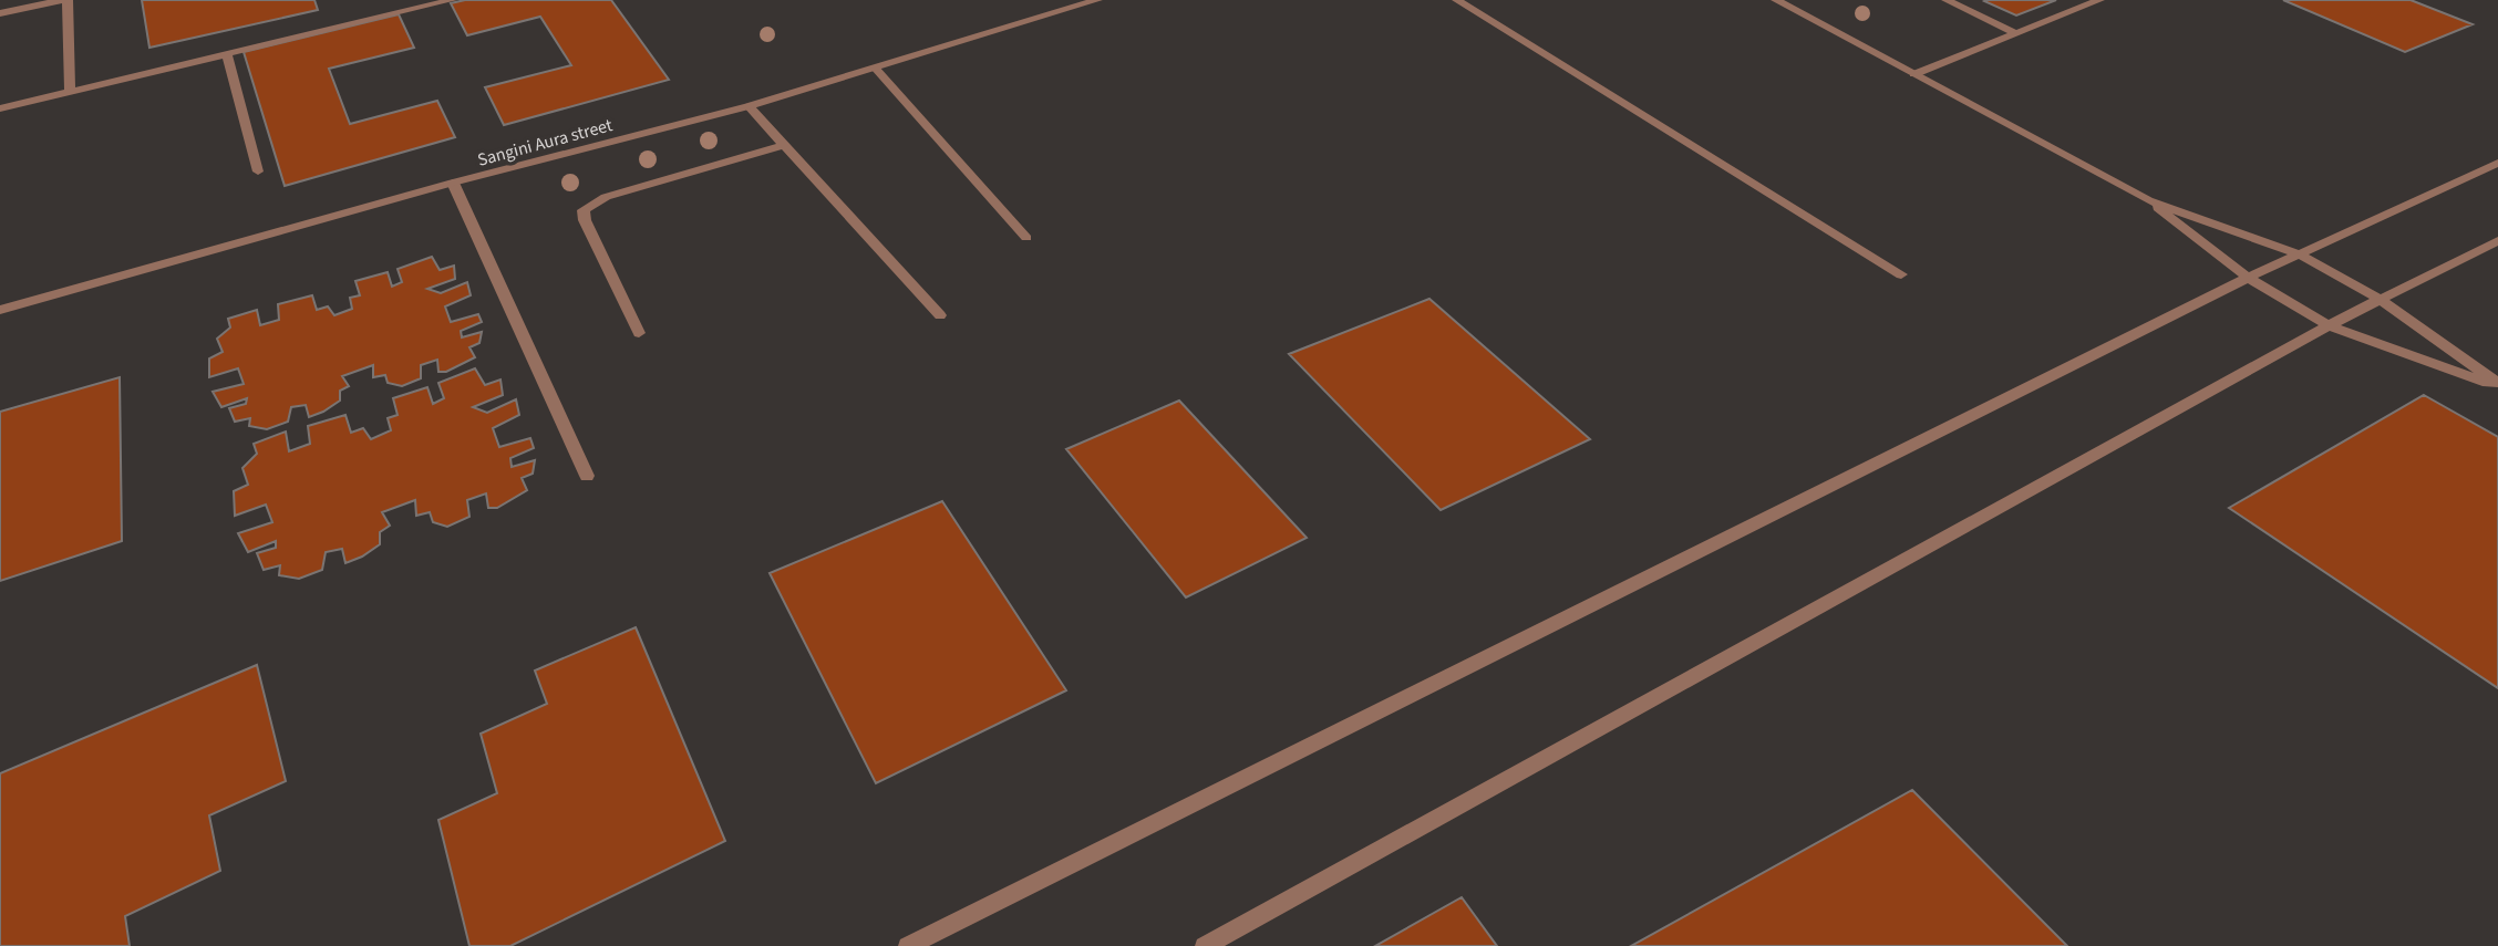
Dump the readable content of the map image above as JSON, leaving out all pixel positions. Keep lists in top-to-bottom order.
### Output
{
  "streets": {
    "street": ["Sangini Aura street"]
  }
}
